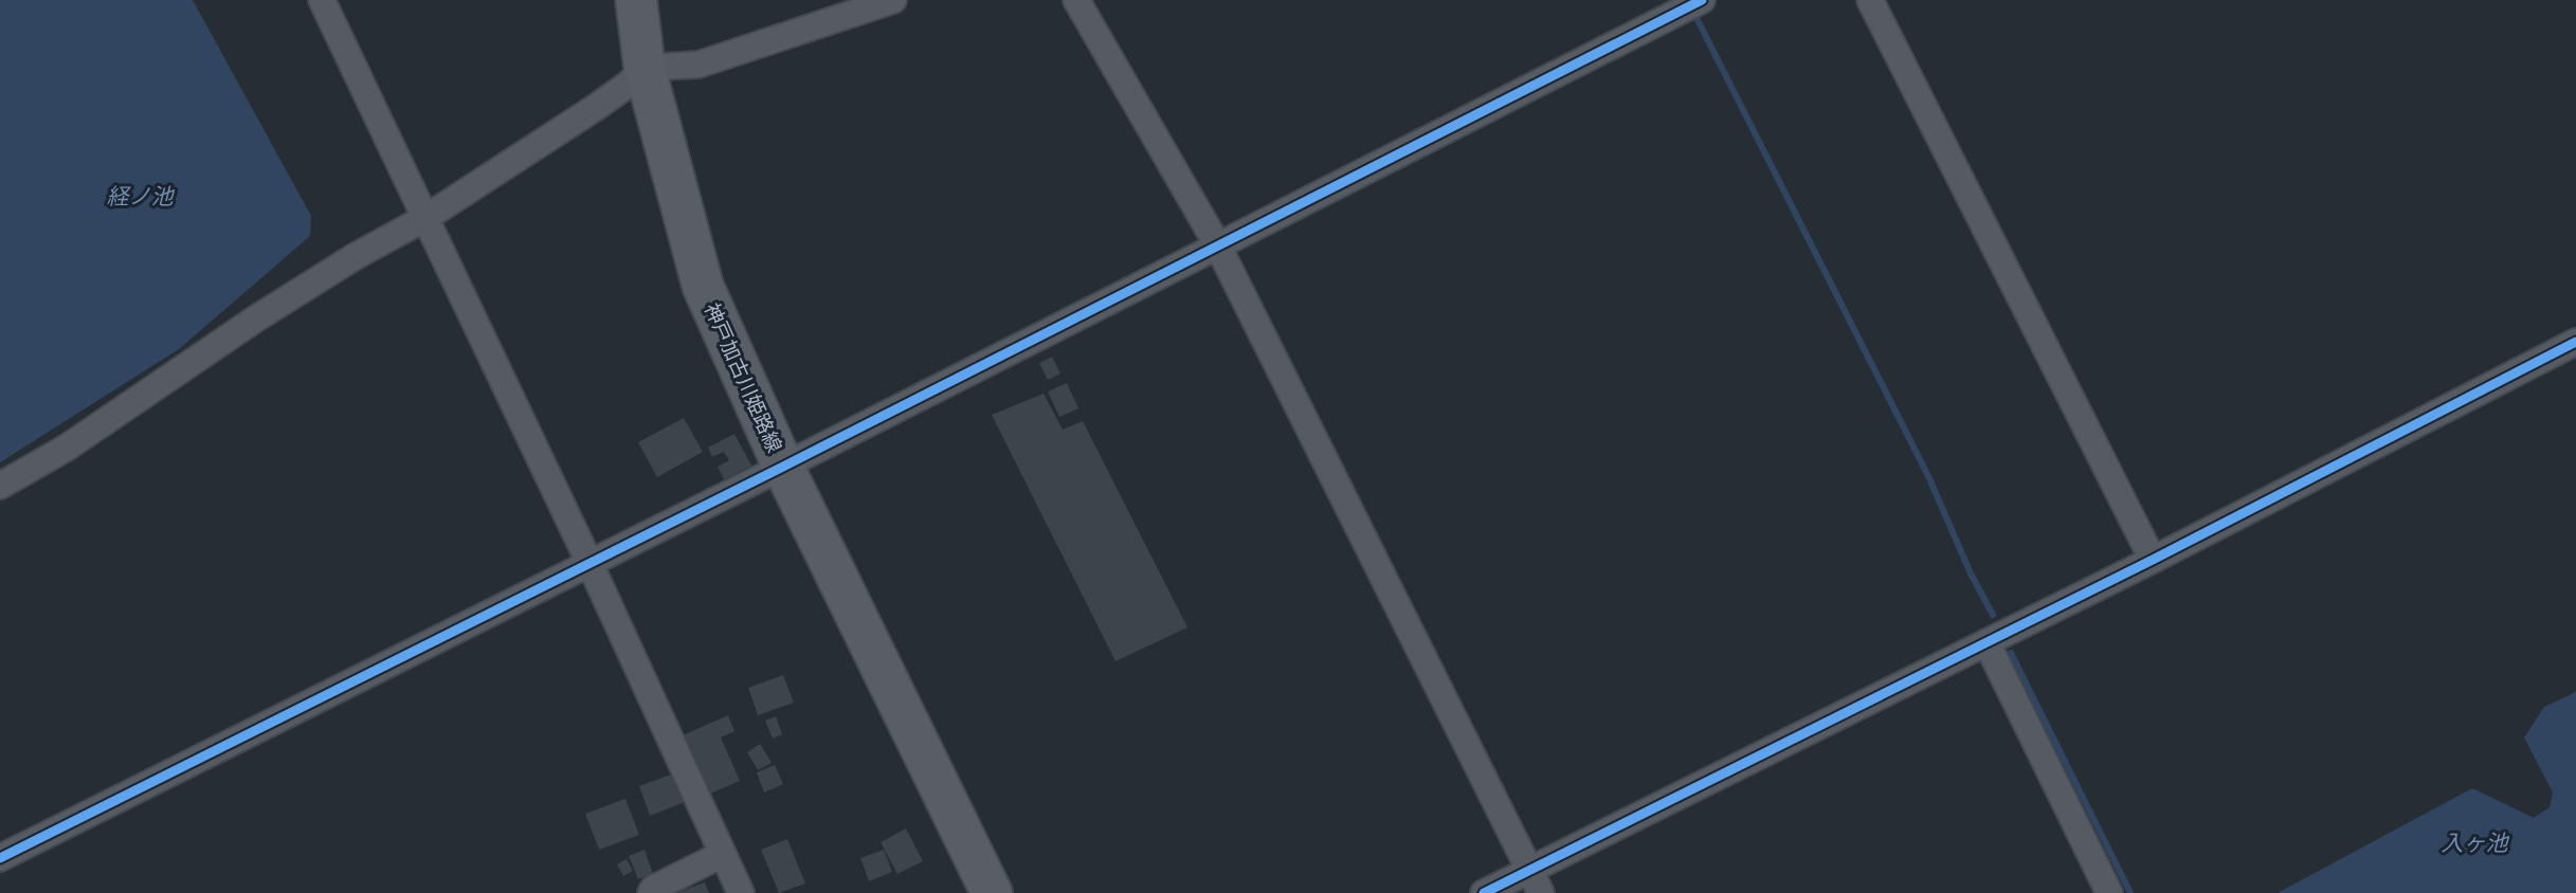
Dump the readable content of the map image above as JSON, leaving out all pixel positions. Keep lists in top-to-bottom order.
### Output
{
  "streets": {
    "main road": ["神戸加古川姫路線"]
  },
  "water": ["経ノ池", "入ヶ池"]
}
